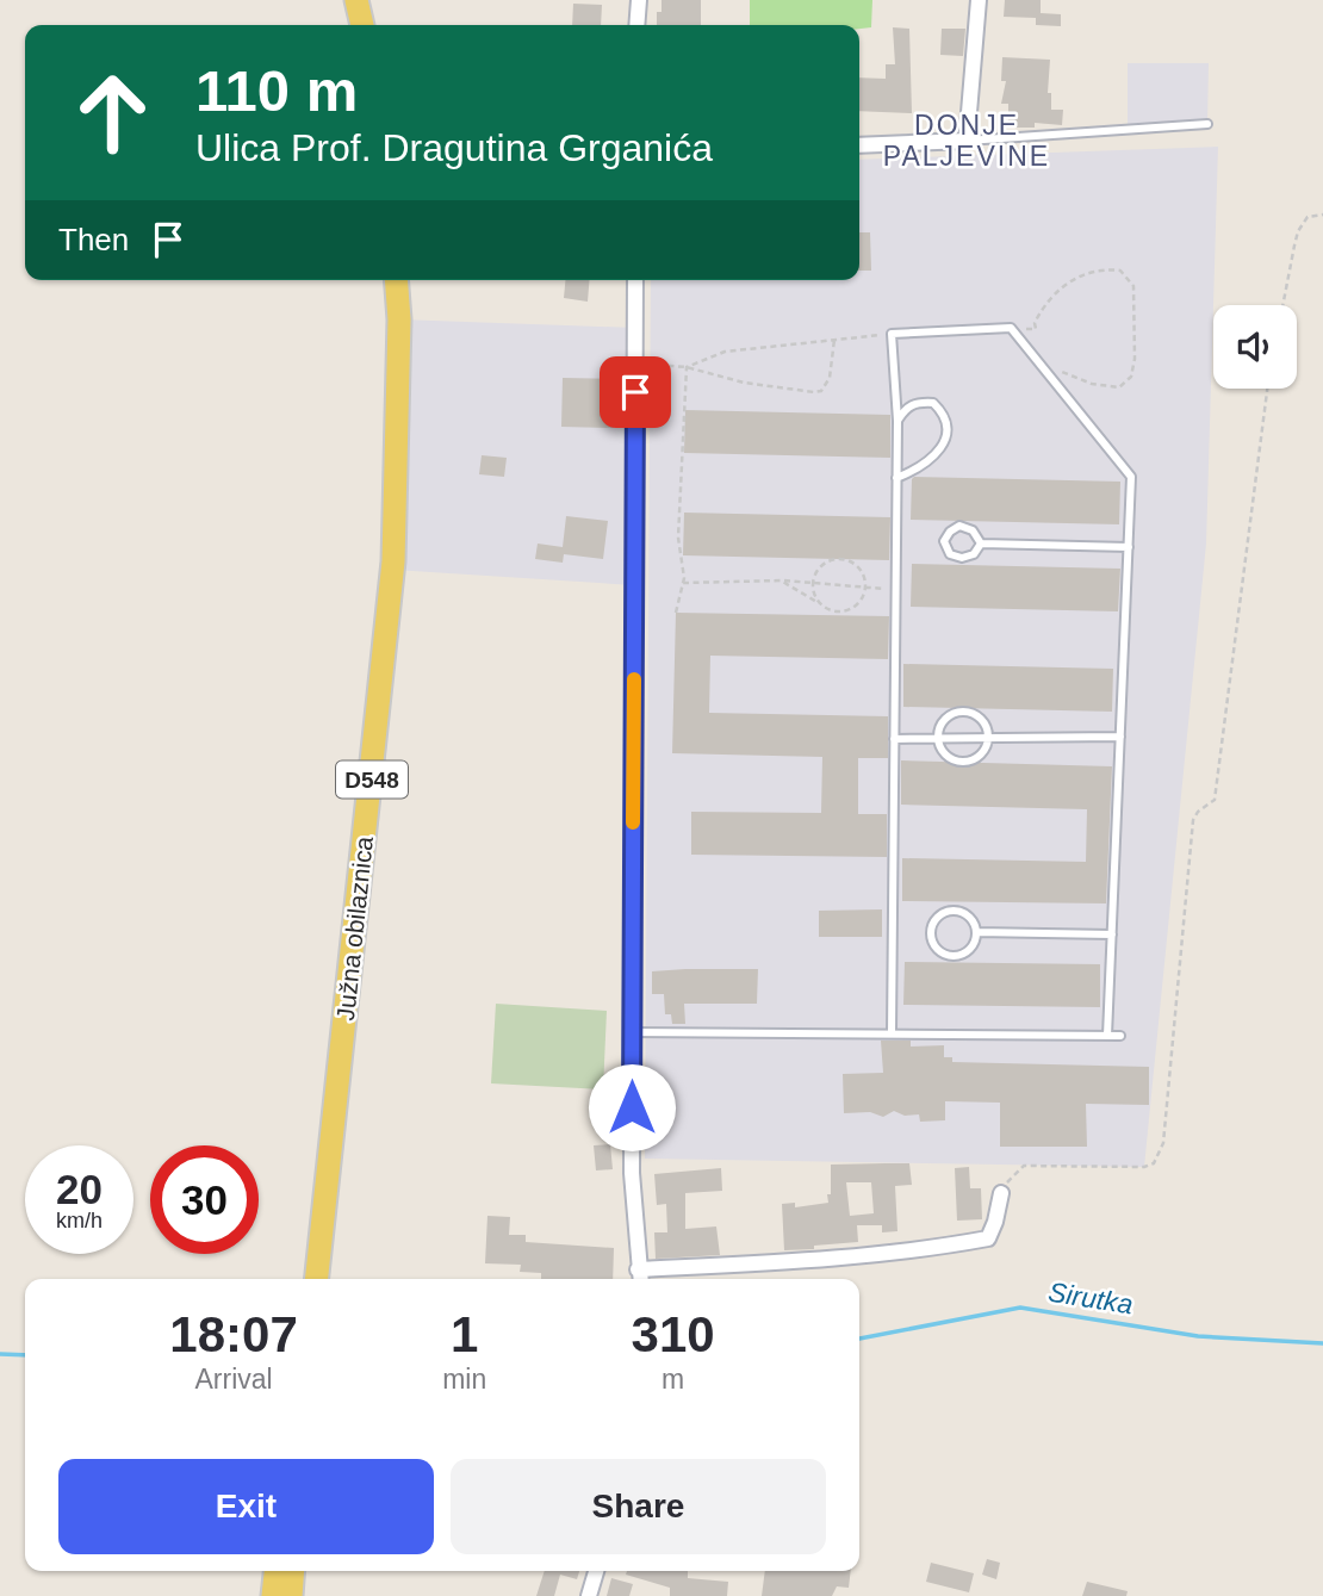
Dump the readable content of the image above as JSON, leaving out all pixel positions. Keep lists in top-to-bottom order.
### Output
{
  "streets": {
    "main road": ["D548", "Južna obilaznica"]
  },
  "districts": ["DONJE PALJEVINE"],
  "water": ["Sirutka"],
  "page": {
    "turn": ["110 m", "Ulica Prof. Dragutina Grganića"],
    "then": "Then",
    "speed": "20 km/h",
    "limit": "30",
    "eta": [
      "18:07",
      "Arrival",
      "1",
      "min",
      "310",
      "m"
    ],
    "buttons": ["Exit", "Share"]
  }
}
